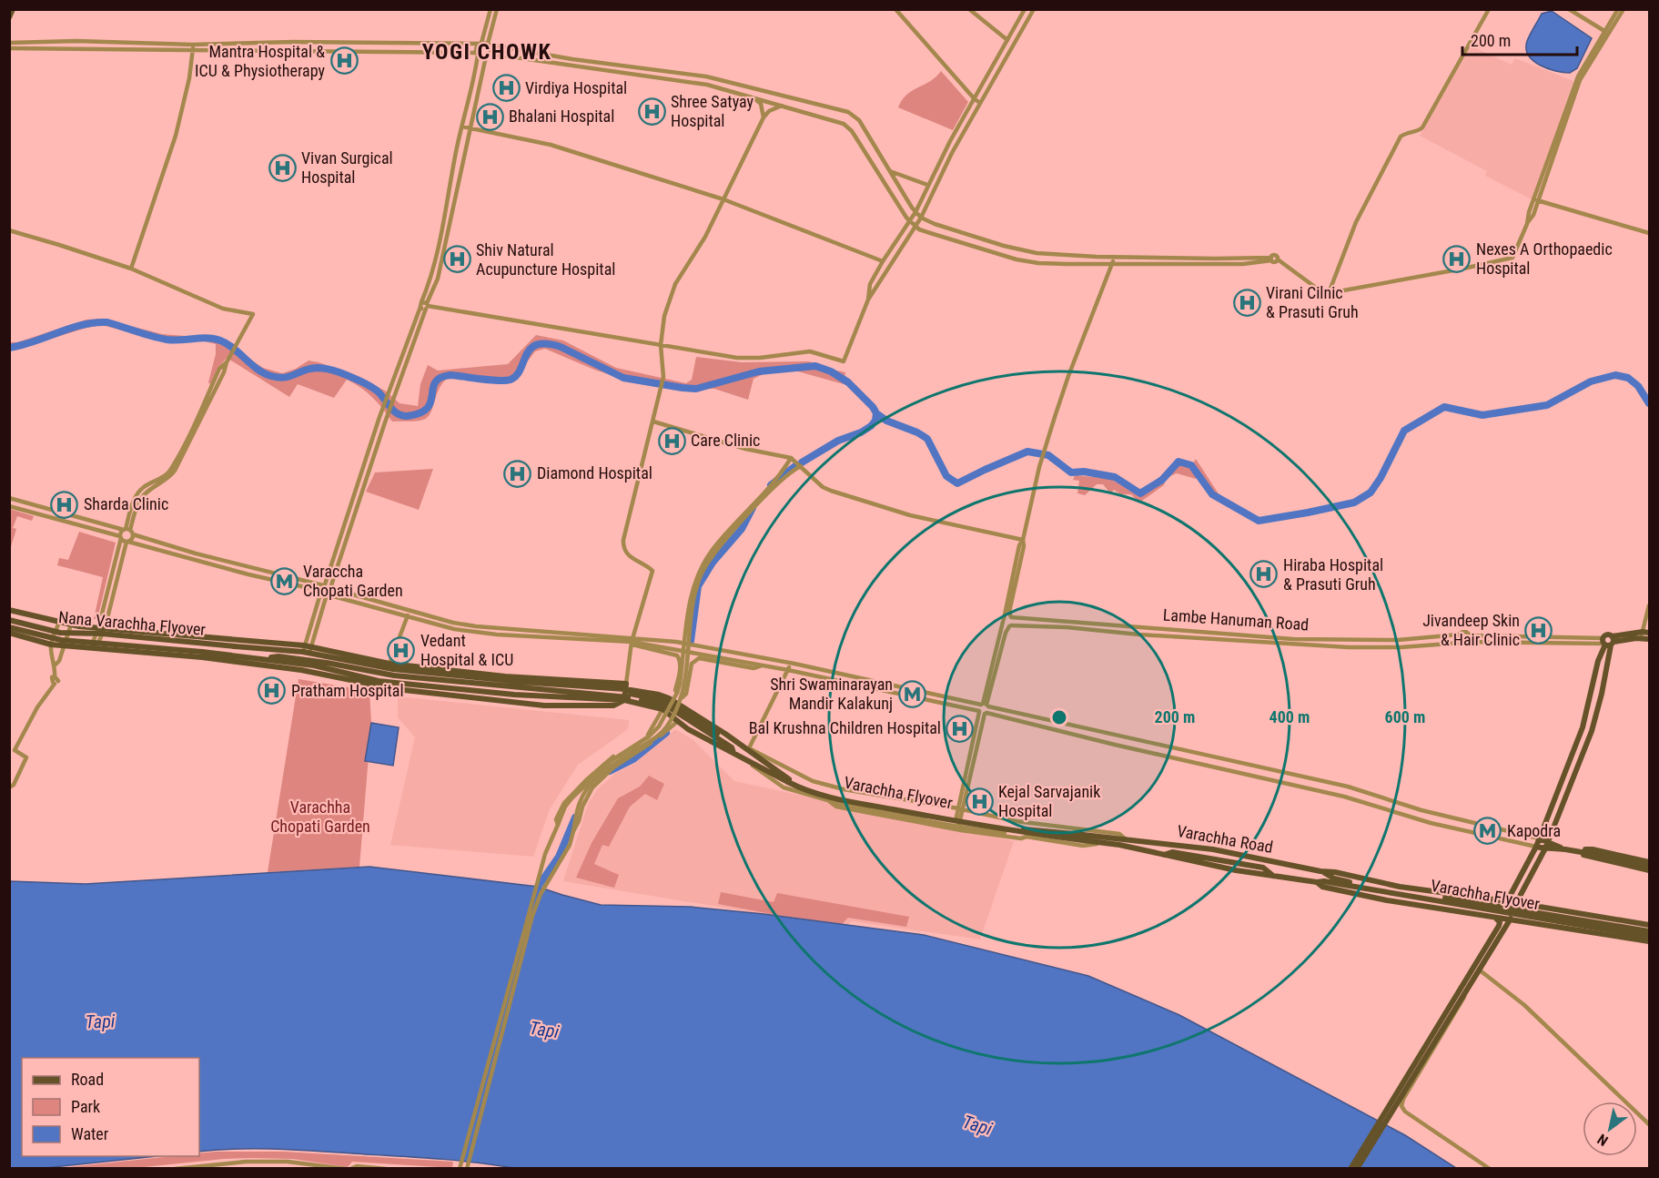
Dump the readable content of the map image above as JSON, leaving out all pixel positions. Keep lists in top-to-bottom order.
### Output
{
  "streets": {
    "main road": ["Nana Varachha Flyover", "Varachha Flyover", "Varachha Road"],
    "street": ["Lambe Hanuman Road"]
  },
  "crossings": [
    ["Varachha Flyover", "Varachha Road"]
  ],
  "districts": ["YOGI CHOWK"],
  "water": ["Tapi"],
  "parks": ["Varachha Chopati Garden"],
  "places": {
    "hospital": [
      "Mantra Hospital & ICU & Physiotherapy",
      "Virdiya Hospital",
      "Shree Satyay Hospital",
      "Bhalani Hospital",
      "Vivan Surgical Hospital",
      "Nexes A Orthopaedic Hospital",
      "Shiv Natural Acupuncture Hospital",
      "Virani Cilnic & Prasuti Gruh",
      "Care Clinic",
      "Diamond Hospital",
      "Sharda Clinic",
      "Hiraba Hospital & Prasuti Gruh",
      "Jivandeep Skin & Hair Clinic",
      "Vedant Hospital & ICU",
      "Pratham Hospital",
      "Bal Krushna Children Hospital",
      "Kejal Sarvajanik Hospital"
    ],
    "metro station": ["Varaccha Chopati Garden", "Shri Swaminarayan Mandir Kalakunj", "Kapodra"]
  },
  "legend": ["Road", "Park", "Water"],
  "scale_bar": "200 m",
  "north": "bottom left",
  "rings": ["200 m", "400 m", "600 m"]
}
